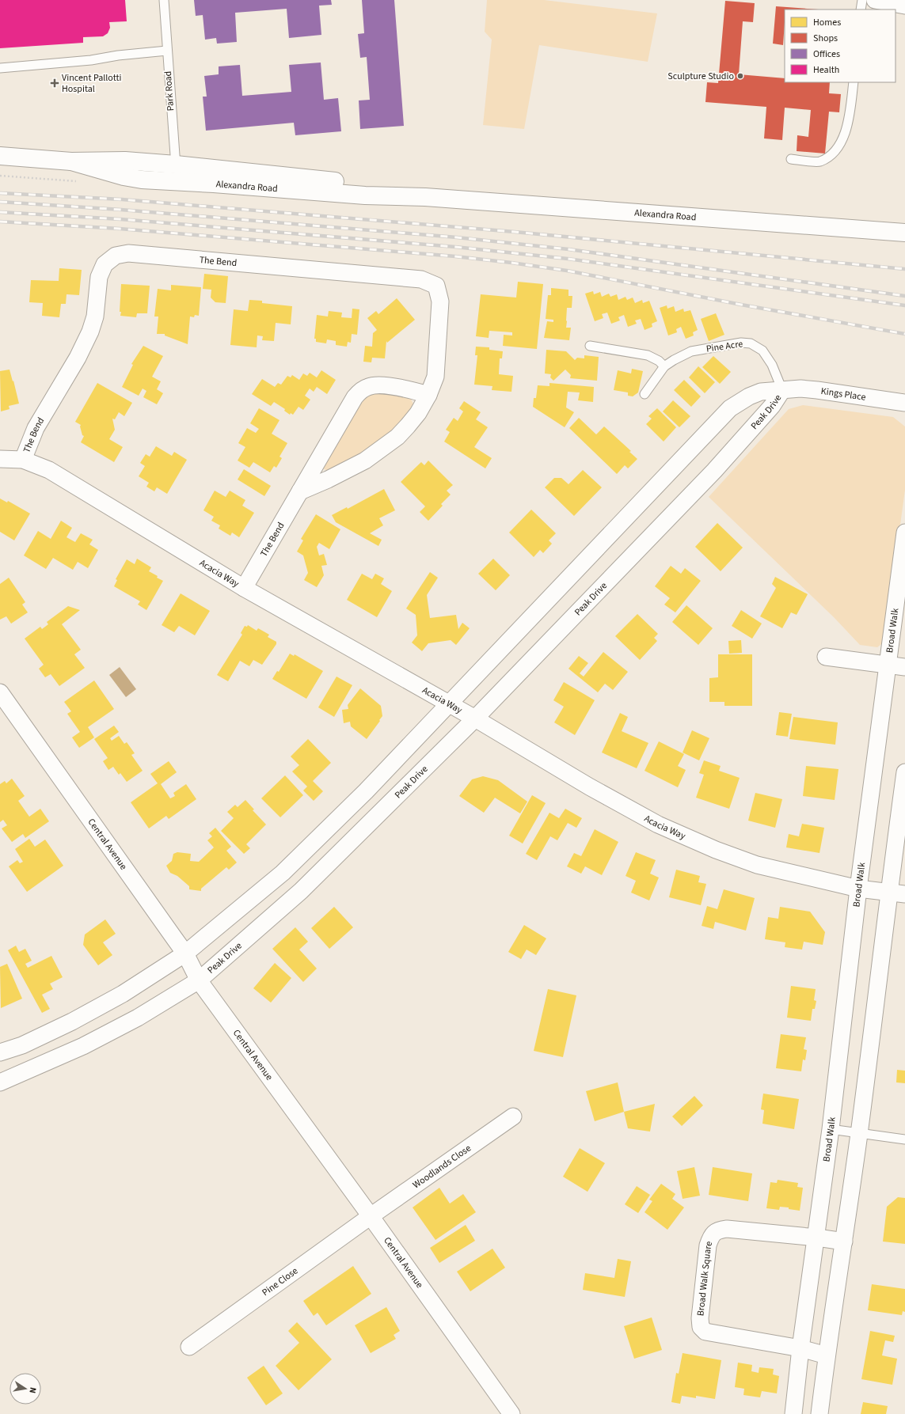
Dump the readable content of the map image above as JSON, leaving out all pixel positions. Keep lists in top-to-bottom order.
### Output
{
  "streets": {
    "street": [
      "Alexandra Road",
      "The Bend",
      "Kings Place",
      "Peak Drive",
      "Acacia Way",
      "Broad Walk",
      "Central Avenue",
      "Woodlands Close",
      "Broad Walk Square",
      "Pine Close"
    ],
    "lane": ["Park Road", "Pine Acre"]
  },
  "crossings": [
    ["Park Road", "Alexandra Road"],
    ["The Bend", "Acacia Way"],
    ["Pine Acre", "Kings Place"],
    ["Pine Acre", "Peak Drive"],
    ["Kings Place", "Peak Drive"],
    ["Peak Drive", "Acacia Way"],
    ["Peak Drive", "Central Avenue"],
    ["Acacia Way", "Broad Walk"],
    ["Broad Walk", "Broad Walk Square"],
    ["Central Avenue", "Woodlands Close"],
    ["Central Avenue", "Pine Close"],
    ["Woodlands Close", "Pine Close"]
  ],
  "places": {
    "other": ["Sculpture Studio"],
    "health": ["Vincent Pallotti Hospital"]
  },
  "legend": [
    "Homes",
    "Shops",
    "Offices",
    "Health"
  ],
  "north": "right"
}
